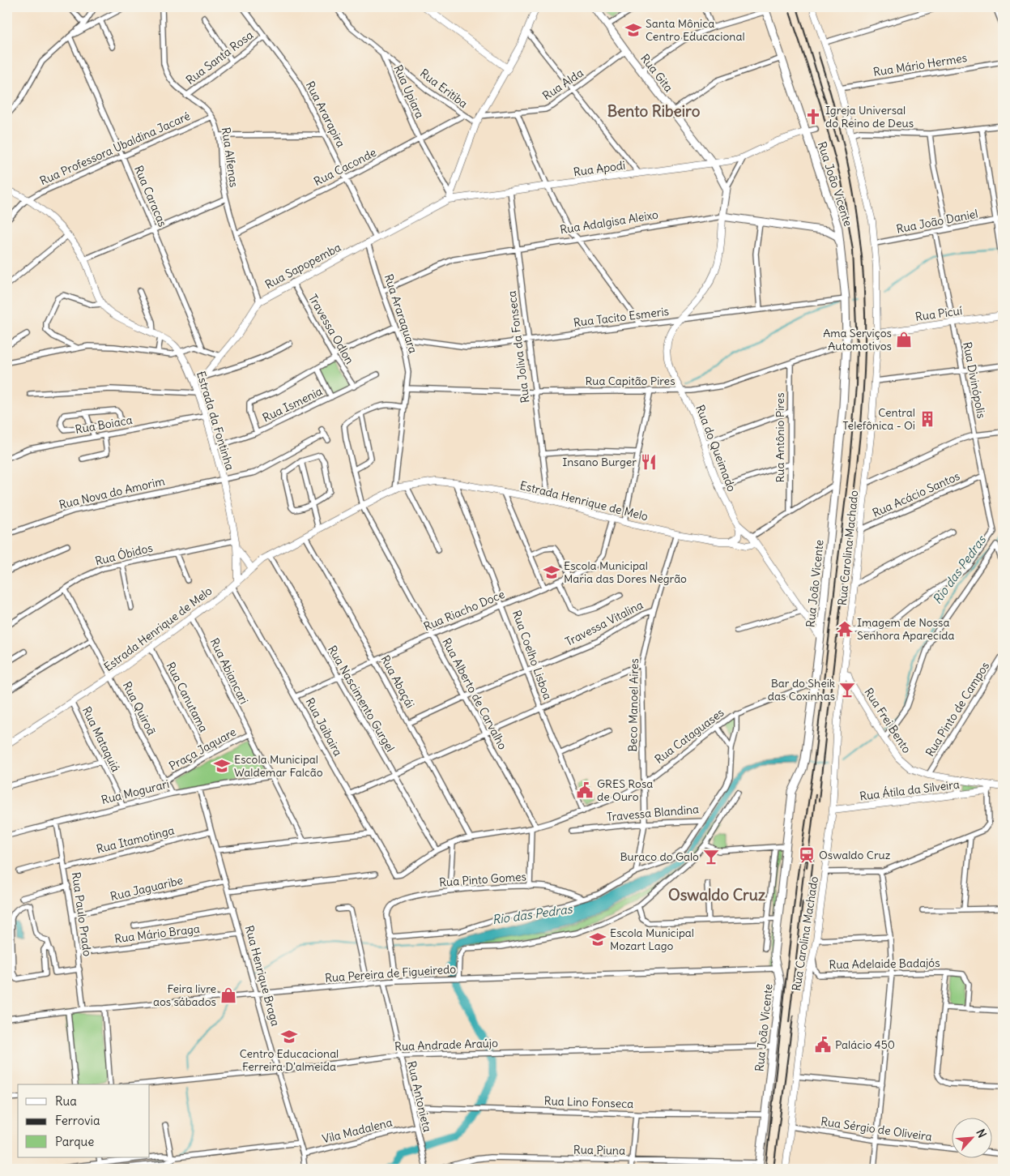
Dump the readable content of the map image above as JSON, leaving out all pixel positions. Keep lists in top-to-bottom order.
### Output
{
  "streets": {
    "main road": [
      "Rua Gita",
      "Rua Apodi",
      "Rua João Vicente",
      "Rua Adalgisa Aleixo",
      "Rua Sapopemba",
      "Rua Picuí",
      "Estrada da Fontinha",
      "Rua do Queimado",
      "Estrada Henrique de Melo",
      "Rua Carolina Machado",
      "Rua Frei Bento",
      "Rua Átila da Silveira"
    ],
    "street": [
      "Rua Santa Rosa",
      "Rua Mário Hermes",
      "Rua Alda",
      "Rua Eritiba",
      "Rua Upiara",
      "Rua Ararapira",
      "Rua Professora Ubaldina Jacaré",
      "Rua Alfenas",
      "Rua Caconde",
      "Rua Caracas",
      "Rua João Daniel",
      "Rua Araraquara",
      "Rua Tacito Esmeris",
      "Travessa Odlon",
      "Rua Joliva da Fonseca",
      "Rua Divinópolis",
      "Rua Capitão Pires",
      "Rua Ismenia",
      "Rua Boiaca",
      "Rua Antônio Pires",
      "Rua Nova do Amorim",
      "Rua Acácio Santos",
      "Rua Óbidos",
      "Rua Riacho Doce",
      "Travessa Vitalina",
      "Rua Coelho Lisboa",
      "Rua Abiancari",
      "Rua Abaçái",
      "Rua Alberto de Carvalho",
      "Rua Canutama",
      "Rua Nascimento Gurgel",
      "Beco Manoel Aires",
      "Rua Quiroã",
      "Rua Pinto de Campos",
      "Rua Jaibaira",
      "Rua Cataguases",
      "Rua Mataquiá",
      "Praça Jaquare",
      "Rua Mogurari",
      "Travessa Blandina",
      "Rua Itamotinga",
      "Rua Pinto Gomes",
      "Rua Jaguaribe",
      "Rua Paulo Prado",
      "Rua Mário Braga",
      "Rua Adelaide Badajós",
      "Rua Pereira de Figueiredo",
      "Rua Henrique Braga",
      "Rua Andrade Araújo",
      "Rua Antonieta",
      "Rua Lino Fonseca",
      "Rua Sérgio de Oliveira",
      "Vila Madalena",
      "Rua Piuna"
    ]
  },
  "crossings": [
    ["Rua Santa Rosa", "Rua Ararapira"],
    ["Rua Santa Rosa", "Rua Alfenas"],
    ["Rua Mário Hermes", "Rua Carolina Machado"],
    ["Rua Gita", "Rua Alda"],
    ["Rua Gita", "Rua Apodi"],
    ["Rua Eritiba", "Rua Upiara"],
    ["Rua Eritiba", "Rua Caconde"],
    ["Rua Upiara", "Rua Caconde"],
    ["Rua Upiara", "Rua Sapopemba"],
    ["Rua Ararapira", "Rua Caconde"],
    ["Rua Ararapira", "Rua Sapopemba"],
    ["Rua Professora Ubaldina Jacaré", "Rua Alfenas"],
    ["Rua Professora Ubaldina Jacaré", "Rua Caracas"],
    ["Rua Alfenas", "Rua Caconde"],
    ["Rua Alfenas", "Rua Sapopemba"],
    ["Rua Apodi", "Rua Sapopemba"],
    ["Rua Apodi", "Rua Joliva da Fonseca"],
    ["Rua João Vicente", "Rua Adalgisa Aleixo"],
    ["Rua João Vicente", "Rua Tacito Esmeris"],
    ["Rua João Vicente", "Rua Capitão Pires"],
    ["Rua João Vicente", "Rua Cataguases"],
    ["Rua João Vicente", "Rua Pereira de Figueiredo"],
    ["Rua João Vicente", "Rua Andrade Araújo"],
    ["Rua João Vicente", "Rua Lino Fonseca"],
    ["Rua João Vicente", "Rua Piuna"],
    ["Rua João Daniel", "Rua Divinópolis"],
    ["Rua João Daniel", "Rua Carolina Machado"],
    ["Rua Adalgisa Aleixo", "Rua Araraquara"],
    ["Rua Adalgisa Aleixo", "Rua Joliva da Fonseca"],
    ["Rua Adalgisa Aleixo", "Rua do Queimado"],
    ["Rua Sapopemba", "Rua Araraquara"],
    ["Rua Sapopemba", "Travessa Odlon"],
    ["Rua Araraquara", "Rua Tacito Esmeris"],
    ["Rua Araraquara", "Rua Capitão Pires"],
    ["Rua Araraquara", "Estrada Henrique de Melo"],
    ["Rua Picuí", "Rua Divinópolis"],
    ["Rua Picuí", "Rua Carolina Machado"],
    ["Rua Tacito Esmeris", "Rua Joliva da Fonseca"],
    ["Rua Tacito Esmeris", "Rua do Queimado"],
    ["Travessa Odlon", "Rua Ismenia"],
    ["Rua Joliva da Fonseca", "Rua Capitão Pires"],
    ["Rua Joliva da Fonseca", "Estrada Henrique de Melo"],
    ["Rua Divinópolis", "Rua Acácio Santos"],
    ["Rua Divinópolis", "Rua Carolina Machado"],
    ["Rua Capitão Pires", "Rua Antônio Pires"],
    ["Rua Capitão Pires", "Rua do Queimado"],
    ["Rua Ismenia", "Estrada da Fontinha"],
    ["Estrada da Fontinha", "Rua Boiaca"],
    ["Estrada da Fontinha", "Rua Nova do Amorim"],
    ["Estrada da Fontinha", "Estrada Henrique de Melo"],
    ["Estrada da Fontinha", "Rua Óbidos"],
    ["Estrada da Fontinha", "Rua Jaibaira"],
    ["Rua do Queimado", "Estrada Henrique de Melo"],
    ["Rua Acácio Santos", "Rua Carolina Machado"],
    ["Estrada Henrique de Melo", "Rua Riacho Doce"],
    ["Estrada Henrique de Melo", "Rua Coelho Lisboa"],
    ["Estrada Henrique de Melo", "Rua Abiancari"],
    ["Estrada Henrique de Melo", "Rua Abaçái"],
    ["Estrada Henrique de Melo", "Rua Alberto de Carvalho"],
    ["Estrada Henrique de Melo", "Rua Canutama"],
    ["Estrada Henrique de Melo", "Rua Nascimento Gurgel"],
    ["Estrada Henrique de Melo", "Beco Manoel Aires"],
    ["Estrada Henrique de Melo", "Rua Quiroã"],
    ["Estrada Henrique de Melo", "Rua Jaibaira"],
    ["Estrada Henrique de Melo", "Rua Mataquiá"],
    ["Rua Carolina Machado", "Rua Frei Bento"],
    ["Rua Carolina Machado", "Rua Átila da Silveira"],
    ["Rua Carolina Machado", "Rua Adelaide Badajós"],
    ["Rua Carolina Machado", "Rua Sérgio de Oliveira"],
    ["Rua Óbidos", "Rua Quiroã"],
    ["Rua Riacho Doce", "Rua Coelho Lisboa"],
    ["Rua Riacho Doce", "Rua Abaçái"],
    ["Rua Riacho Doce", "Rua Alberto de Carvalho"],
    ["Rua Riacho Doce", "Rua Nascimento Gurgel"],
    ["Rua Riacho Doce", "Rua Jaibaira"],
    ["Travessa Vitalina", "Rua Coelho Lisboa"],
    ["Travessa Vitalina", "Rua Abaçái"],
    ["Travessa Vitalina", "Rua Alberto de Carvalho"],
    ["Travessa Vitalina", "Beco Manoel Aires"],
    ["Rua Coelho Lisboa", "Rua Cataguases"],
    ["Rua Abiancari", "Praça Jaquare"],
    ["Rua Abiancari", "Rua Mogurari"],
    ["Rua Abaçái", "Rua Cataguases"],
    ["Rua Alberto de Carvalho", "Rua Cataguases"],
    ["Rua Canutama", "Praça Jaquare"],
    ["Rua Nascimento Gurgel", "Rua Cataguases"],
    ["Beco Manoel Aires", "Rua Cataguases"],
    ["Beco Manoel Aires", "Travessa Blandina"],
    ["Rua Quiroã", "Praça Jaquare"],
    ["Rua Quiroã", "Rua Mogurari"],
    ["Rua Pinto de Campos", "Rua Frei Bento"],
    ["Rua Jaibaira", "Rua Cataguases"],
    ["Rua Cataguases", "Travessa Blandina"],
    ["Rua Mataquiá", "Rua Mogurari"],
    ["Rua Mogurari", "Rua Paulo Prado"],
    ["Rua Mogurari", "Rua Henrique Braga"],
    ["Rua Itamotinga", "Rua Paulo Prado"],
    ["Rua Itamotinga", "Rua Henrique Braga"],
    ["Rua Jaguaribe", "Rua Paulo Prado"],
    ["Rua Jaguaribe", "Rua Henrique Braga"],
    ["Rua Paulo Prado", "Rua Mário Braga"],
    ["Rua Paulo Prado", "Rua Pereira de Figueiredo"],
    ["Rua Mário Braga", "Rua Henrique Braga"],
    ["Rua Pereira de Figueiredo", "Rua Henrique Braga"],
    ["Rua Pereira de Figueiredo", "Rua Antonieta"],
    ["Rua Henrique Braga", "Rua Andrade Araújo"],
    ["Rua Henrique Braga", "Vila Madalena"],
    ["Rua Andrade Araújo", "Rua Antonieta"],
    ["Rua Antonieta", "Rua Lino Fonseca"],
    ["Rua Antonieta", "Vila Madalena"]
  ],
  "districts": ["Bento Ribeiro", "Oswaldo Cruz"],
  "water": ["Rio das Pedras"],
  "places": {
    "school or university": [
      "Santa Mônica Centro Educacional",
      "Escola Municipal Maria das Dores Negrão",
      "Escola Municipal Waldemar Falcão",
      "Escola Municipal Mozart Lago",
      "Centro Educacional Ferreira D'almeida"
    ],
    "church": ["Igreja Universal do Reino de Deus"],
    "shop": ["Ama Serviços Automotivos", "Feira livre aos sábados"],
    "building": ["Central Telefônica - Oi"],
    "restaurant": ["Insano Burger"],
    "temple": ["Imagem de Nossa Senhora Aparecida"],
    "bar": ["Bar do Sheik das Coxinhas", "Buraco do Galo"],
    "public building": ["GRES Rosa de Ouro", "Palácio 450"],
    "station": ["Oswaldo Cruz"]
  },
  "legend": ["Rua", "Ferrovia", "Parque"],
  "north": "top right"
}
